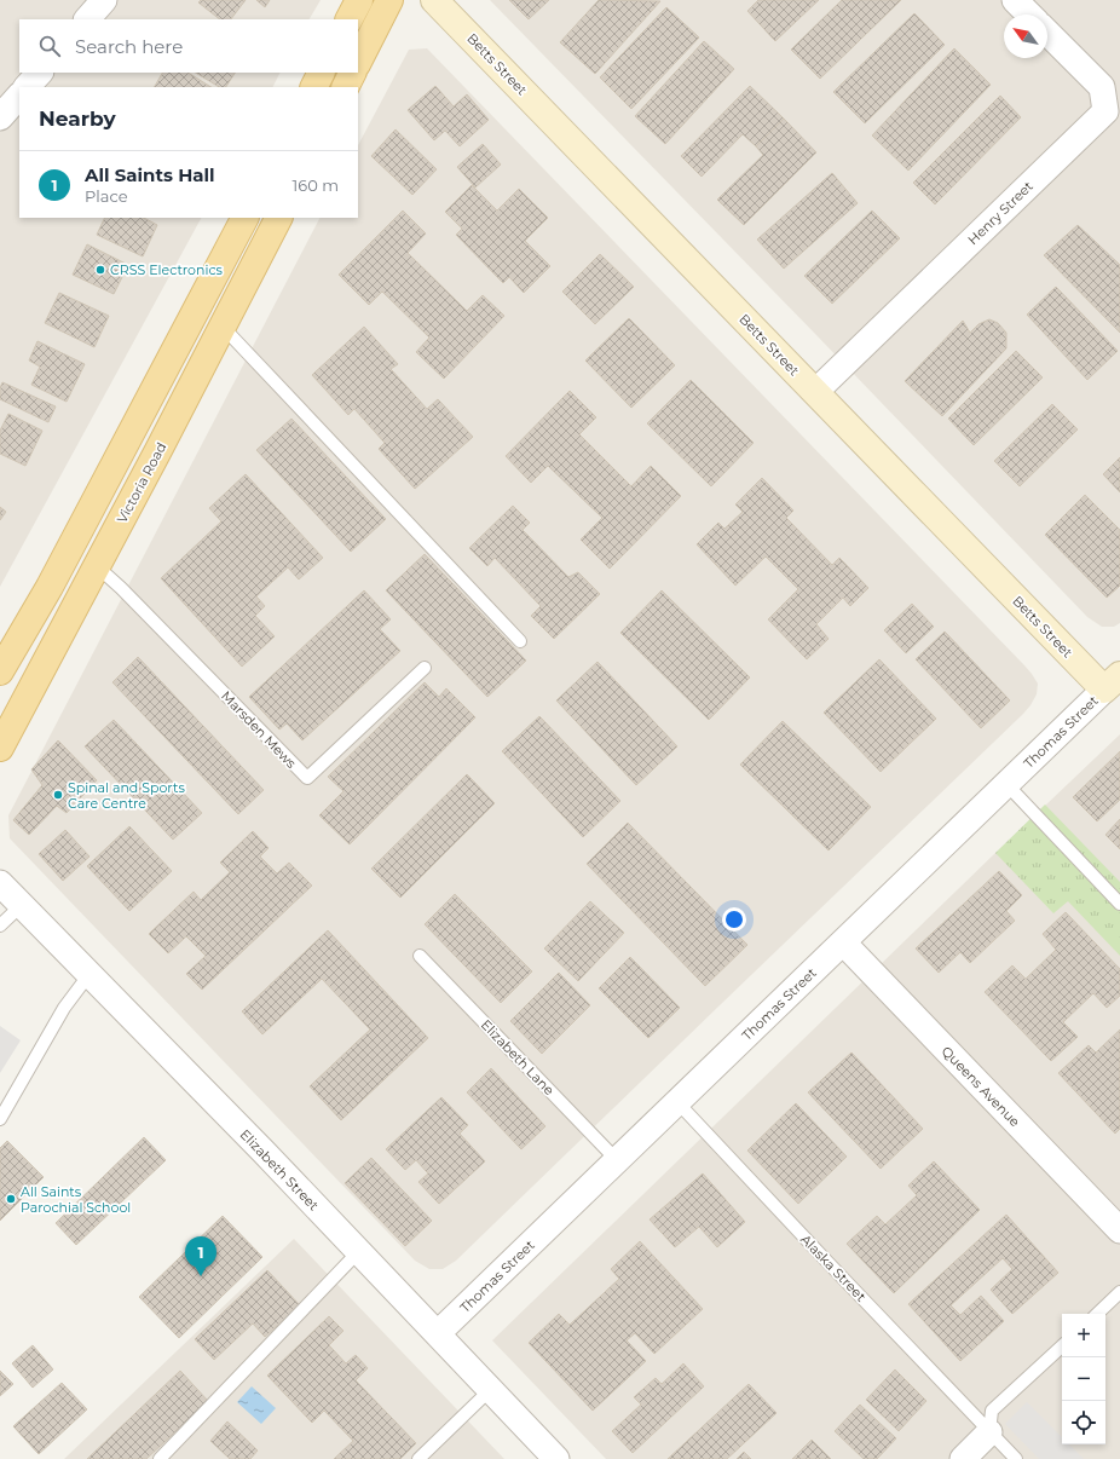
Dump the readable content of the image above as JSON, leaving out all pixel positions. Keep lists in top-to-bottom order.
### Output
{
  "streets": {
    "main road": ["Victoria Road"],
    "street": [
      "Betts Street",
      "Henry Street",
      "Thomas Street",
      "Queens Avenue",
      "Elizabeth Street"
    ],
    "lane": ["Marsden Mews", "Elizabeth Lane", "Alaska Street"]
  },
  "crossings": [
    ["Betts Street", "Henry Street"],
    ["Betts Street", "Thomas Street"],
    ["Victoria Road", "Marsden Mews"],
    ["Thomas Street", "Elizabeth Lane"],
    ["Thomas Street", "Queens Avenue"],
    ["Thomas Street", "Elizabeth Street"],
    ["Thomas Street", "Alaska Street"]
  ],
  "places": ["CRSS Electronics", "Spinal and Sports Care Centre", "All Saints Parochial School"],
  "north": "top left",
  "page": {
    "search": "Search here",
    "heading": "Nearby",
    "list": [
      {
        "mark": "1",
        "name": "All Saints Hall",
        "note": "Place",
        "value": "160 m"
      }
    ],
    "pins": "1",
    "map_buttons": ["+", "−"]
  }
}
